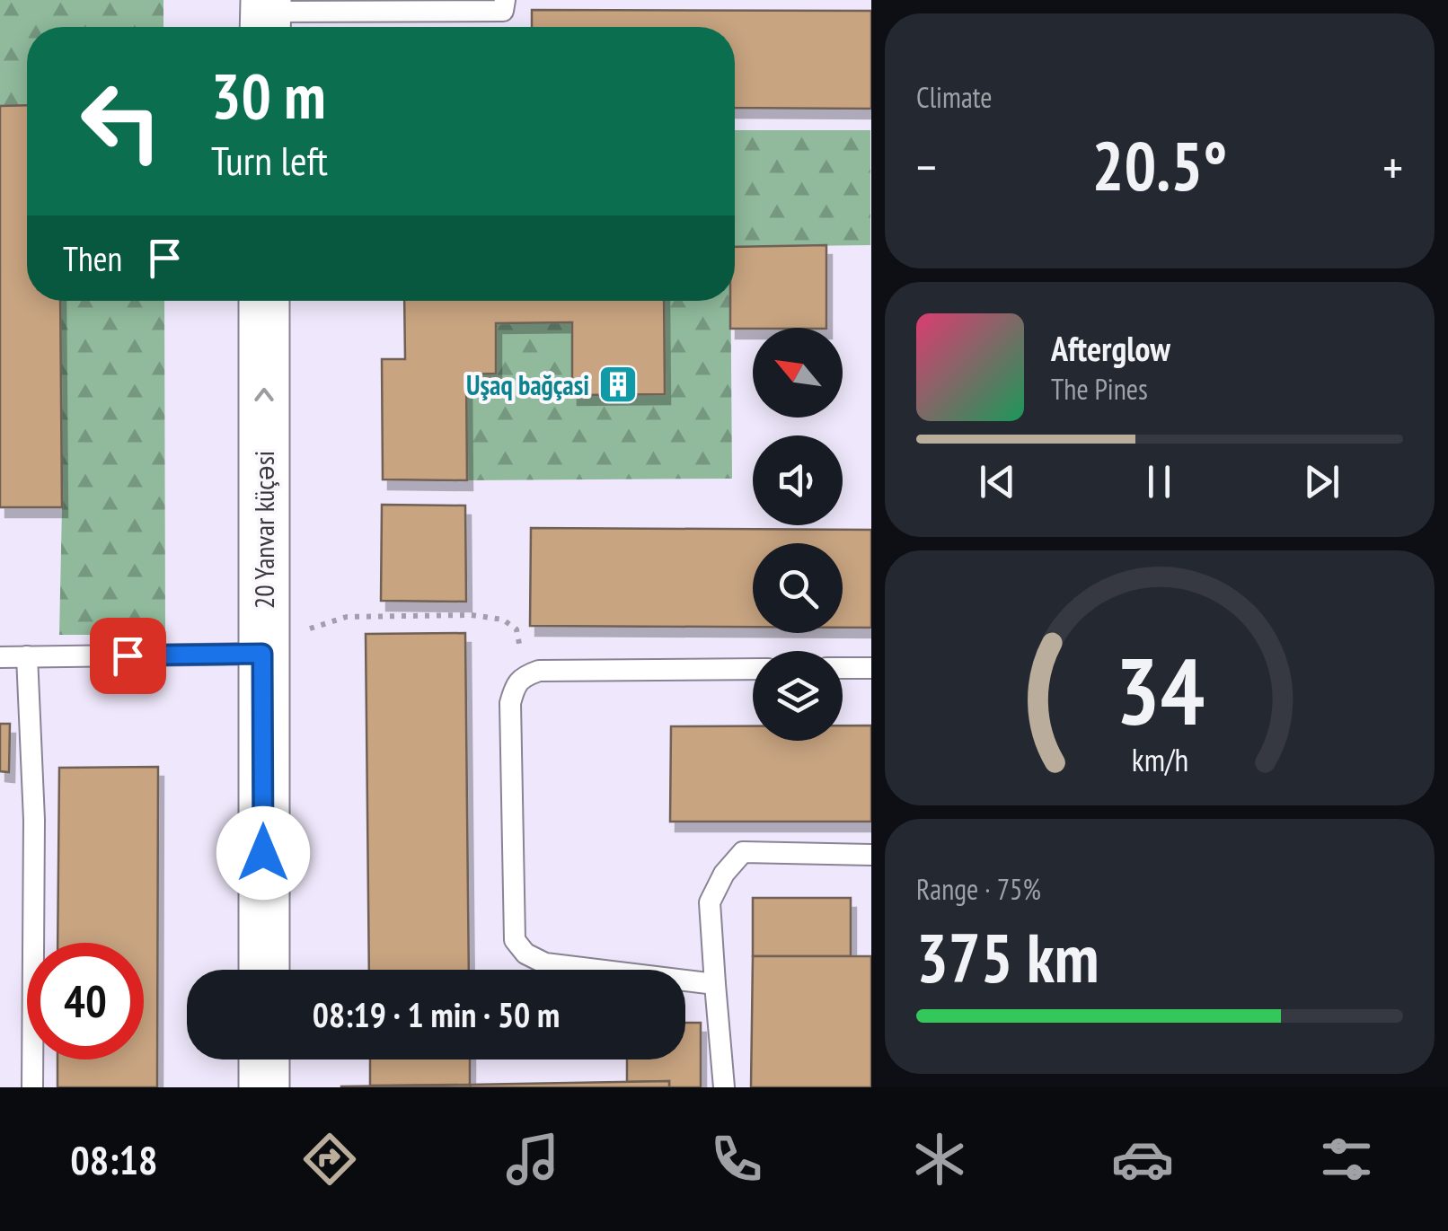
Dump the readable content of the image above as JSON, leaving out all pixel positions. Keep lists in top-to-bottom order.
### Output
{
  "streets": {
    "street": ["20 Yanvar küçəsi"]
  },
  "one_way": ["20 Yanvar küçəsi"],
  "places": {
    "building": ["Uşaq bağçasi"]
  },
  "north": "top left",
  "page": {
    "tile": [
      "Climate",
      ["Range · 75%", "375 km"]
    ],
    "turn": ["30 m", "Turn left"],
    "heat": ["−", "20.5°", "+"],
    "then": "Then",
    "song": ["Afterglow", "The Pines"],
    "limit": "40",
    "trip": "08:19 · 1 min · 50 m",
    "tabs": "08:18",
    "gauge": ["34", "km/h"]
  }
}
